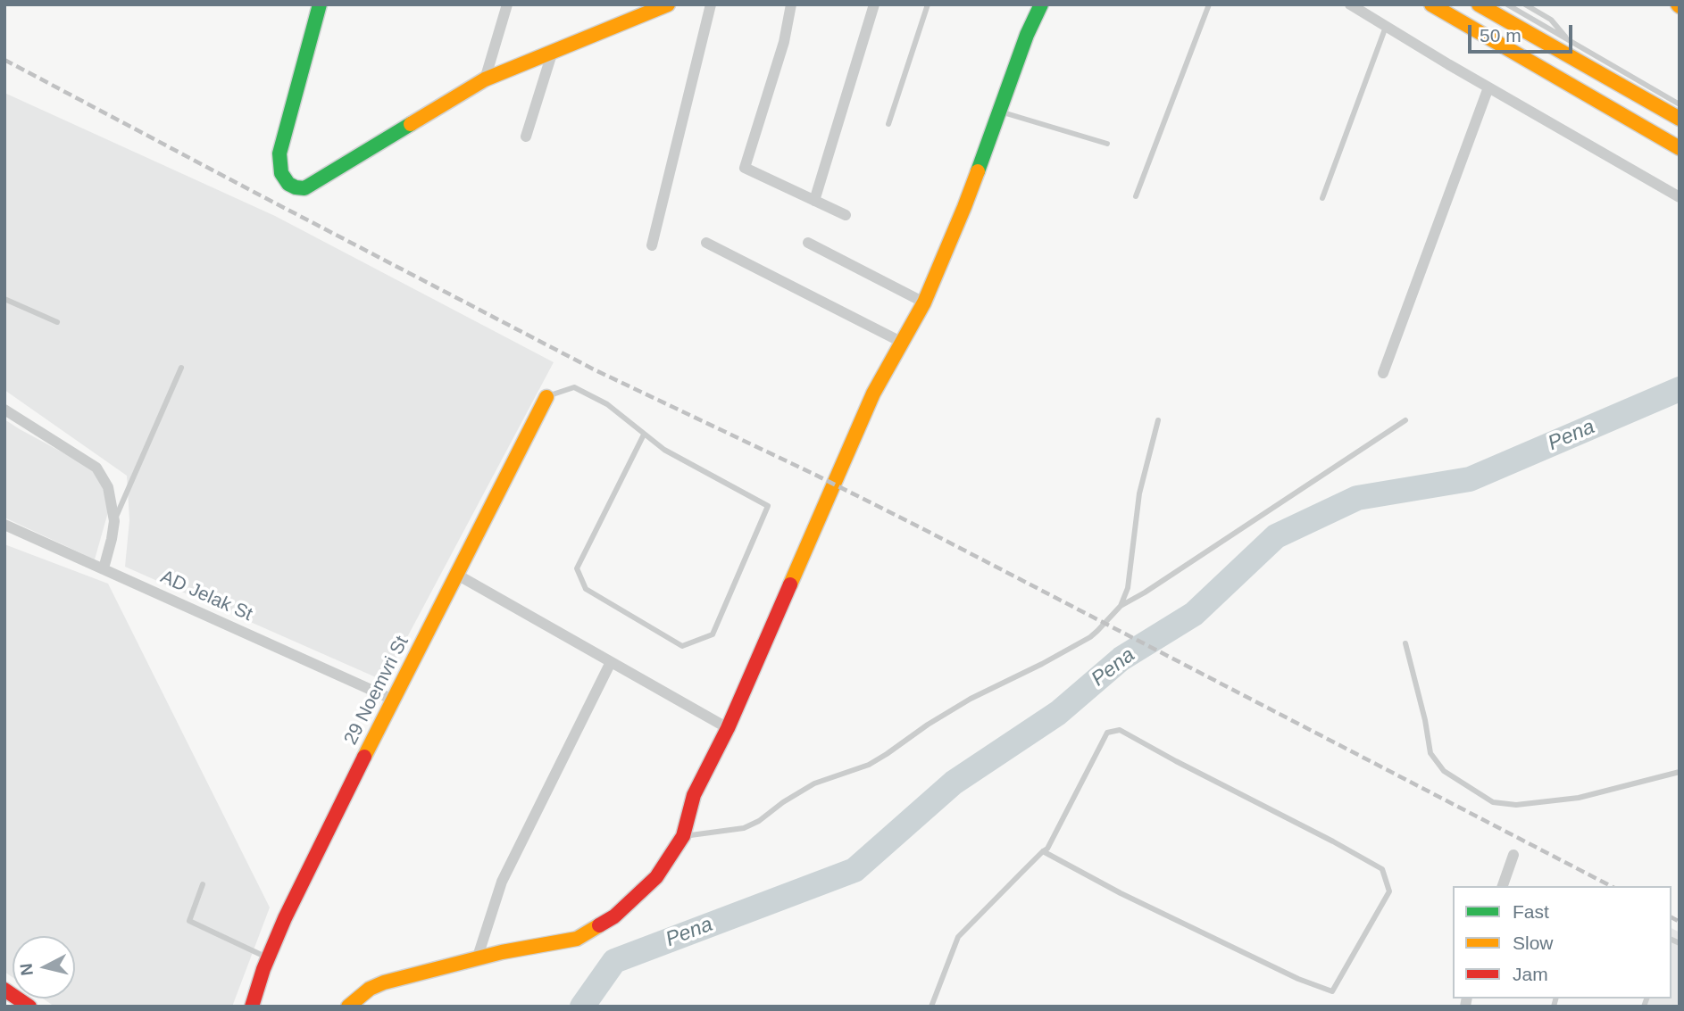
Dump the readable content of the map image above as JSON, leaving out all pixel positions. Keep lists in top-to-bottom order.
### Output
{
  "streets": {
    "main road": ["29 Noemvri St"],
    "street": ["AD Jelak St"]
  },
  "crossings": [
    ["AD Jelak St", "29 Noemvri St"]
  ],
  "water": ["Pena"],
  "legend": ["Fast", "Slow", "Jam"],
  "scale_bar": "50 m",
  "north": "left"
}
